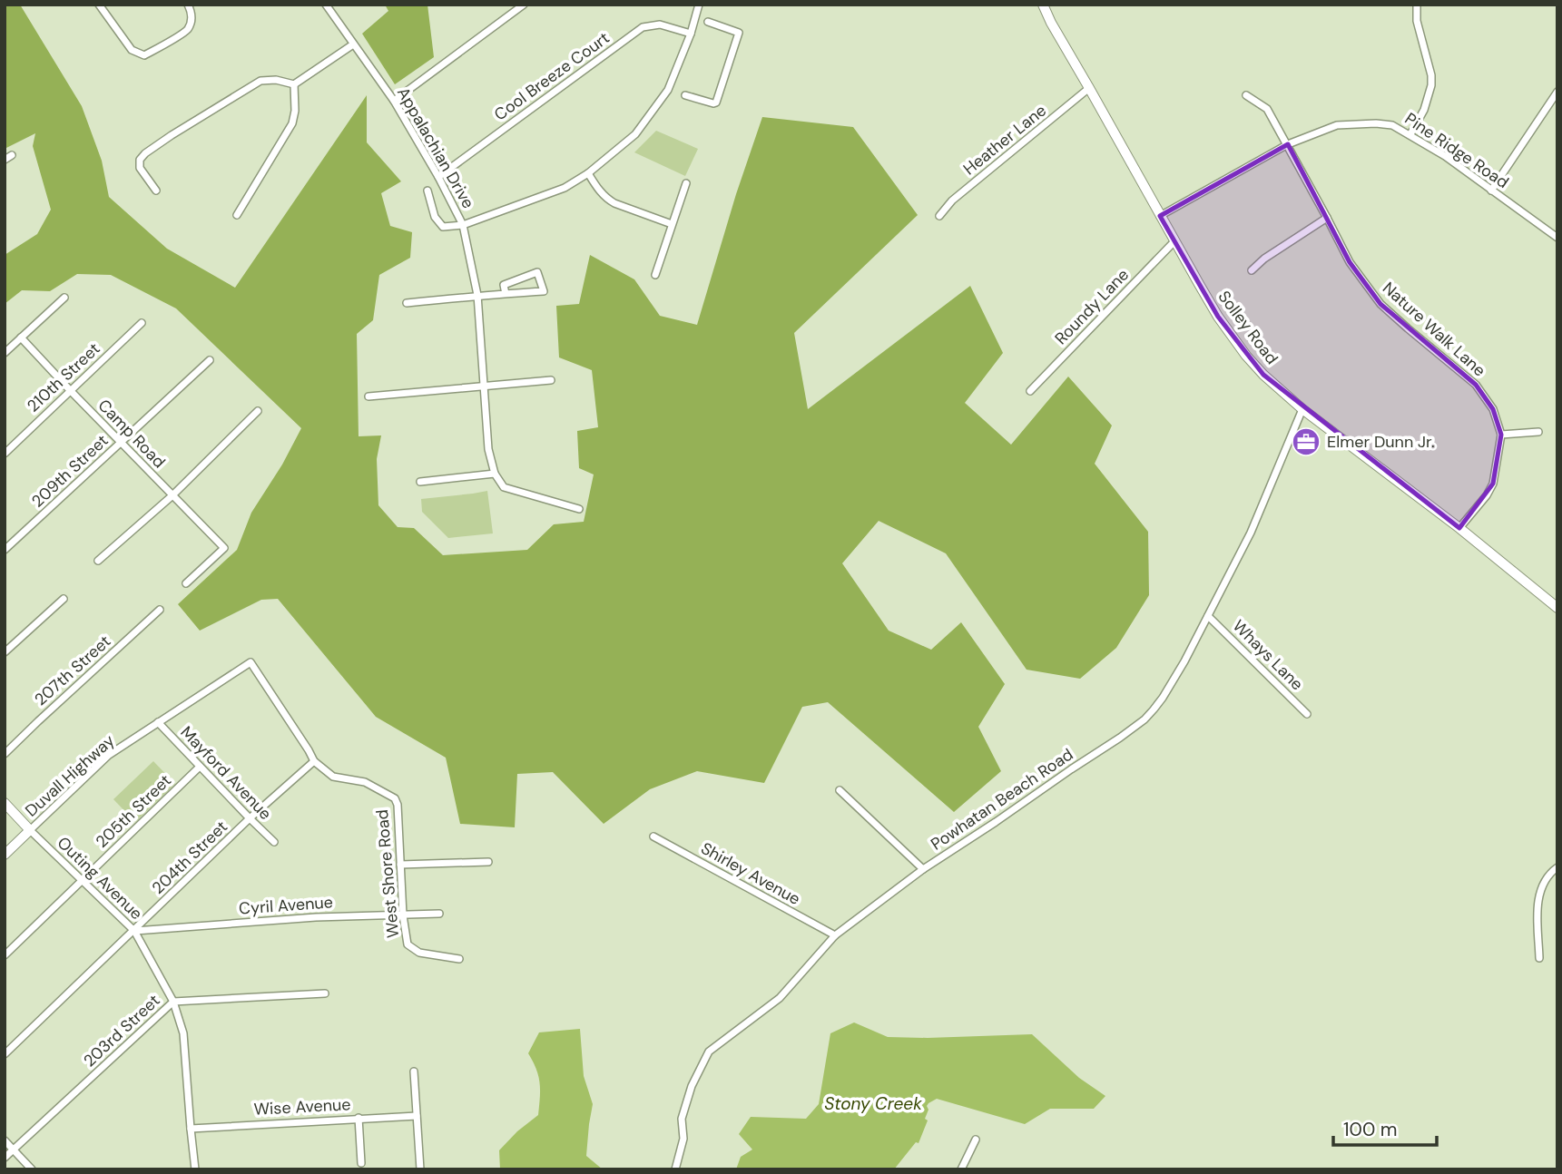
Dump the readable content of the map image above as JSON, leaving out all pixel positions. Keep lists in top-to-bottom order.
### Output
{
  "streets": {
    "main road": ["Solley Road", "Duvall Highway", "Outing Avenue"],
    "street": [
      "Cool Breeze Court",
      "Heather Lane",
      "Appalachian Drive",
      "Pine Ridge Road",
      "Roundy Lane",
      "Nature Walk Lane",
      "210th Street",
      "Camp Road",
      "209th Street",
      "Whays Lane",
      "207th Street",
      "Mayford Avenue",
      "Powhatan Beach Road",
      "205th Street",
      "204th Street",
      "West Shore Road",
      "Shirley Avenue",
      "Cyril Avenue",
      "203rd Street",
      "Wise Avenue"
    ]
  },
  "crossings": [
    ["Cool Breeze Court", "Appalachian Drive"],
    ["Heather Lane", "Solley Road"],
    ["Pine Ridge Road", "Solley Road"],
    ["Pine Ridge Road", "Nature Walk Lane"],
    ["Roundy Lane", "Solley Road"],
    ["Solley Road", "Powhatan Beach Road"],
    ["210th Street", "Camp Road"],
    ["Camp Road", "209th Street"],
    ["Whays Lane", "Powhatan Beach Road"],
    ["Mayford Avenue", "Duvall Highway"],
    ["Mayford Avenue", "205th Street"],
    ["Mayford Avenue", "204th Street"],
    ["Mayford Avenue", "West Shore Road"],
    ["Duvall Highway", "West Shore Road"],
    ["Duvall Highway", "Outing Avenue"],
    ["Powhatan Beach Road", "Shirley Avenue"],
    ["205th Street", "Outing Avenue"],
    ["204th Street", "West Shore Road"],
    ["204th Street", "Outing Avenue"],
    ["204th Street", "Cyril Avenue"],
    ["West Shore Road", "Cyril Avenue"],
    ["Outing Avenue", "Cyril Avenue"],
    ["Outing Avenue", "203rd Street"],
    ["Outing Avenue", "Wise Avenue"]
  ],
  "water": ["Stony Creek"],
  "places": {
    "office": ["Elmer Dunn Jr."]
  },
  "scale_bar": "100 m"
}
